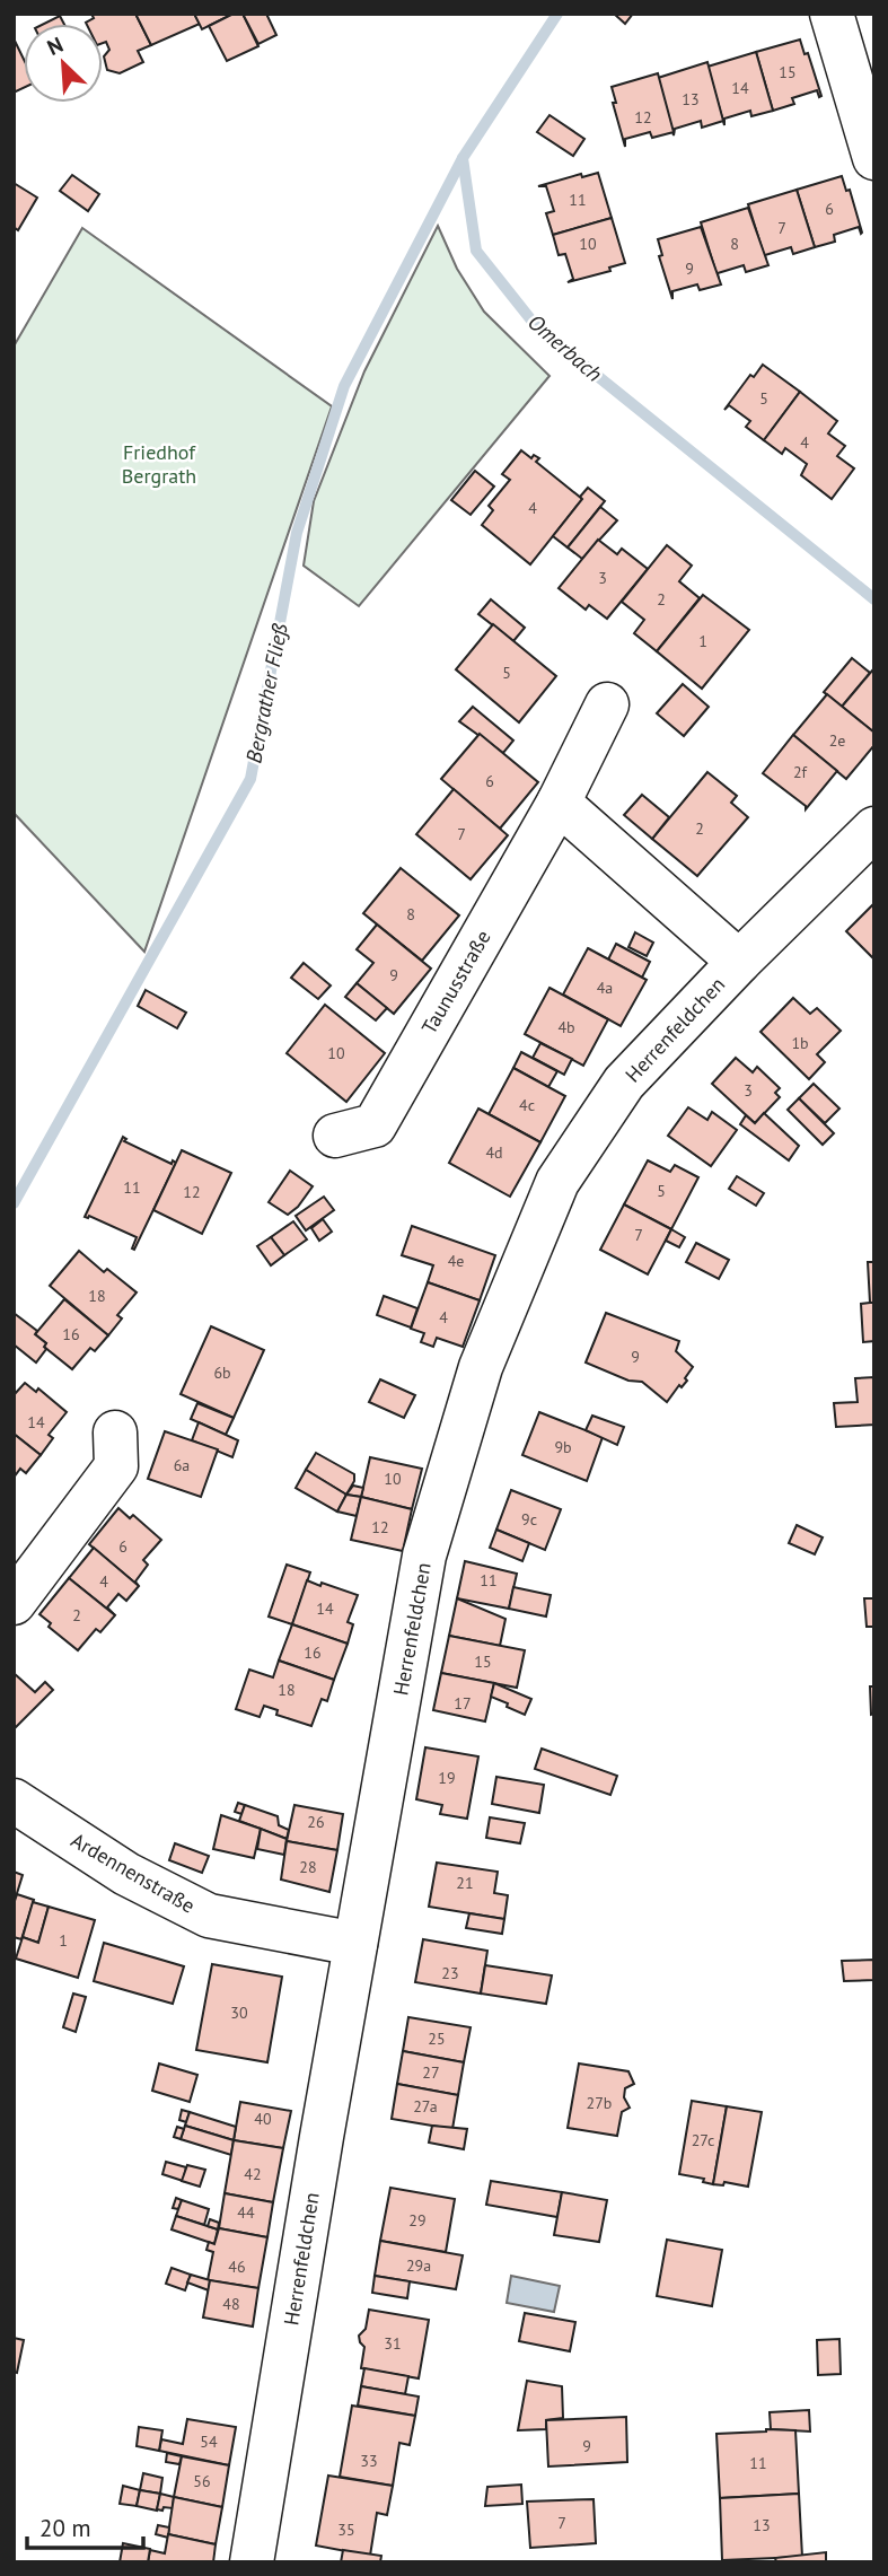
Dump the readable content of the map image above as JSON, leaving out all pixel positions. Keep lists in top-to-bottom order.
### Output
{
  "streets": {
    "street": ["Taunusstraße", "Herrenfeldchen", "Ardennenstraße"]
  },
  "crossings": [
    ["Herrenfeldchen", "Ardennenstraße"]
  ],
  "water": ["Omerbach", "Bergrather Fließ"],
  "parks": ["Friedhof Bergrath"],
  "house_numbers": [
    "15",
    "14",
    "13",
    "12",
    "11",
    "6",
    "7",
    "10",
    "8",
    "9",
    "5",
    "4",
    "4",
    "3",
    "2",
    "1",
    "5",
    "2e",
    "2f",
    "6",
    "2",
    "7",
    "8",
    "9",
    "4a",
    "4b",
    "1b",
    "10",
    "3",
    "4c",
    "4d",
    "11",
    "5",
    "12",
    "7",
    "4e",
    "18",
    "4",
    "16",
    "9",
    "6b",
    "14",
    "9b",
    "6a",
    "10",
    "9c",
    "12",
    "6",
    "11",
    "4",
    "14",
    "2",
    "16",
    "15",
    "18",
    "17",
    "19",
    "26",
    "28",
    "21",
    "1",
    "23",
    "30",
    "25",
    "27",
    "27b",
    "27a",
    "40",
    "27c",
    "42",
    "44",
    "29",
    "29a",
    "46",
    "48",
    "31",
    "54",
    "9",
    "33",
    "11",
    "56",
    "7",
    "13",
    "35"
  ],
  "scale_bar": "20 m",
  "north": "top left"
}
